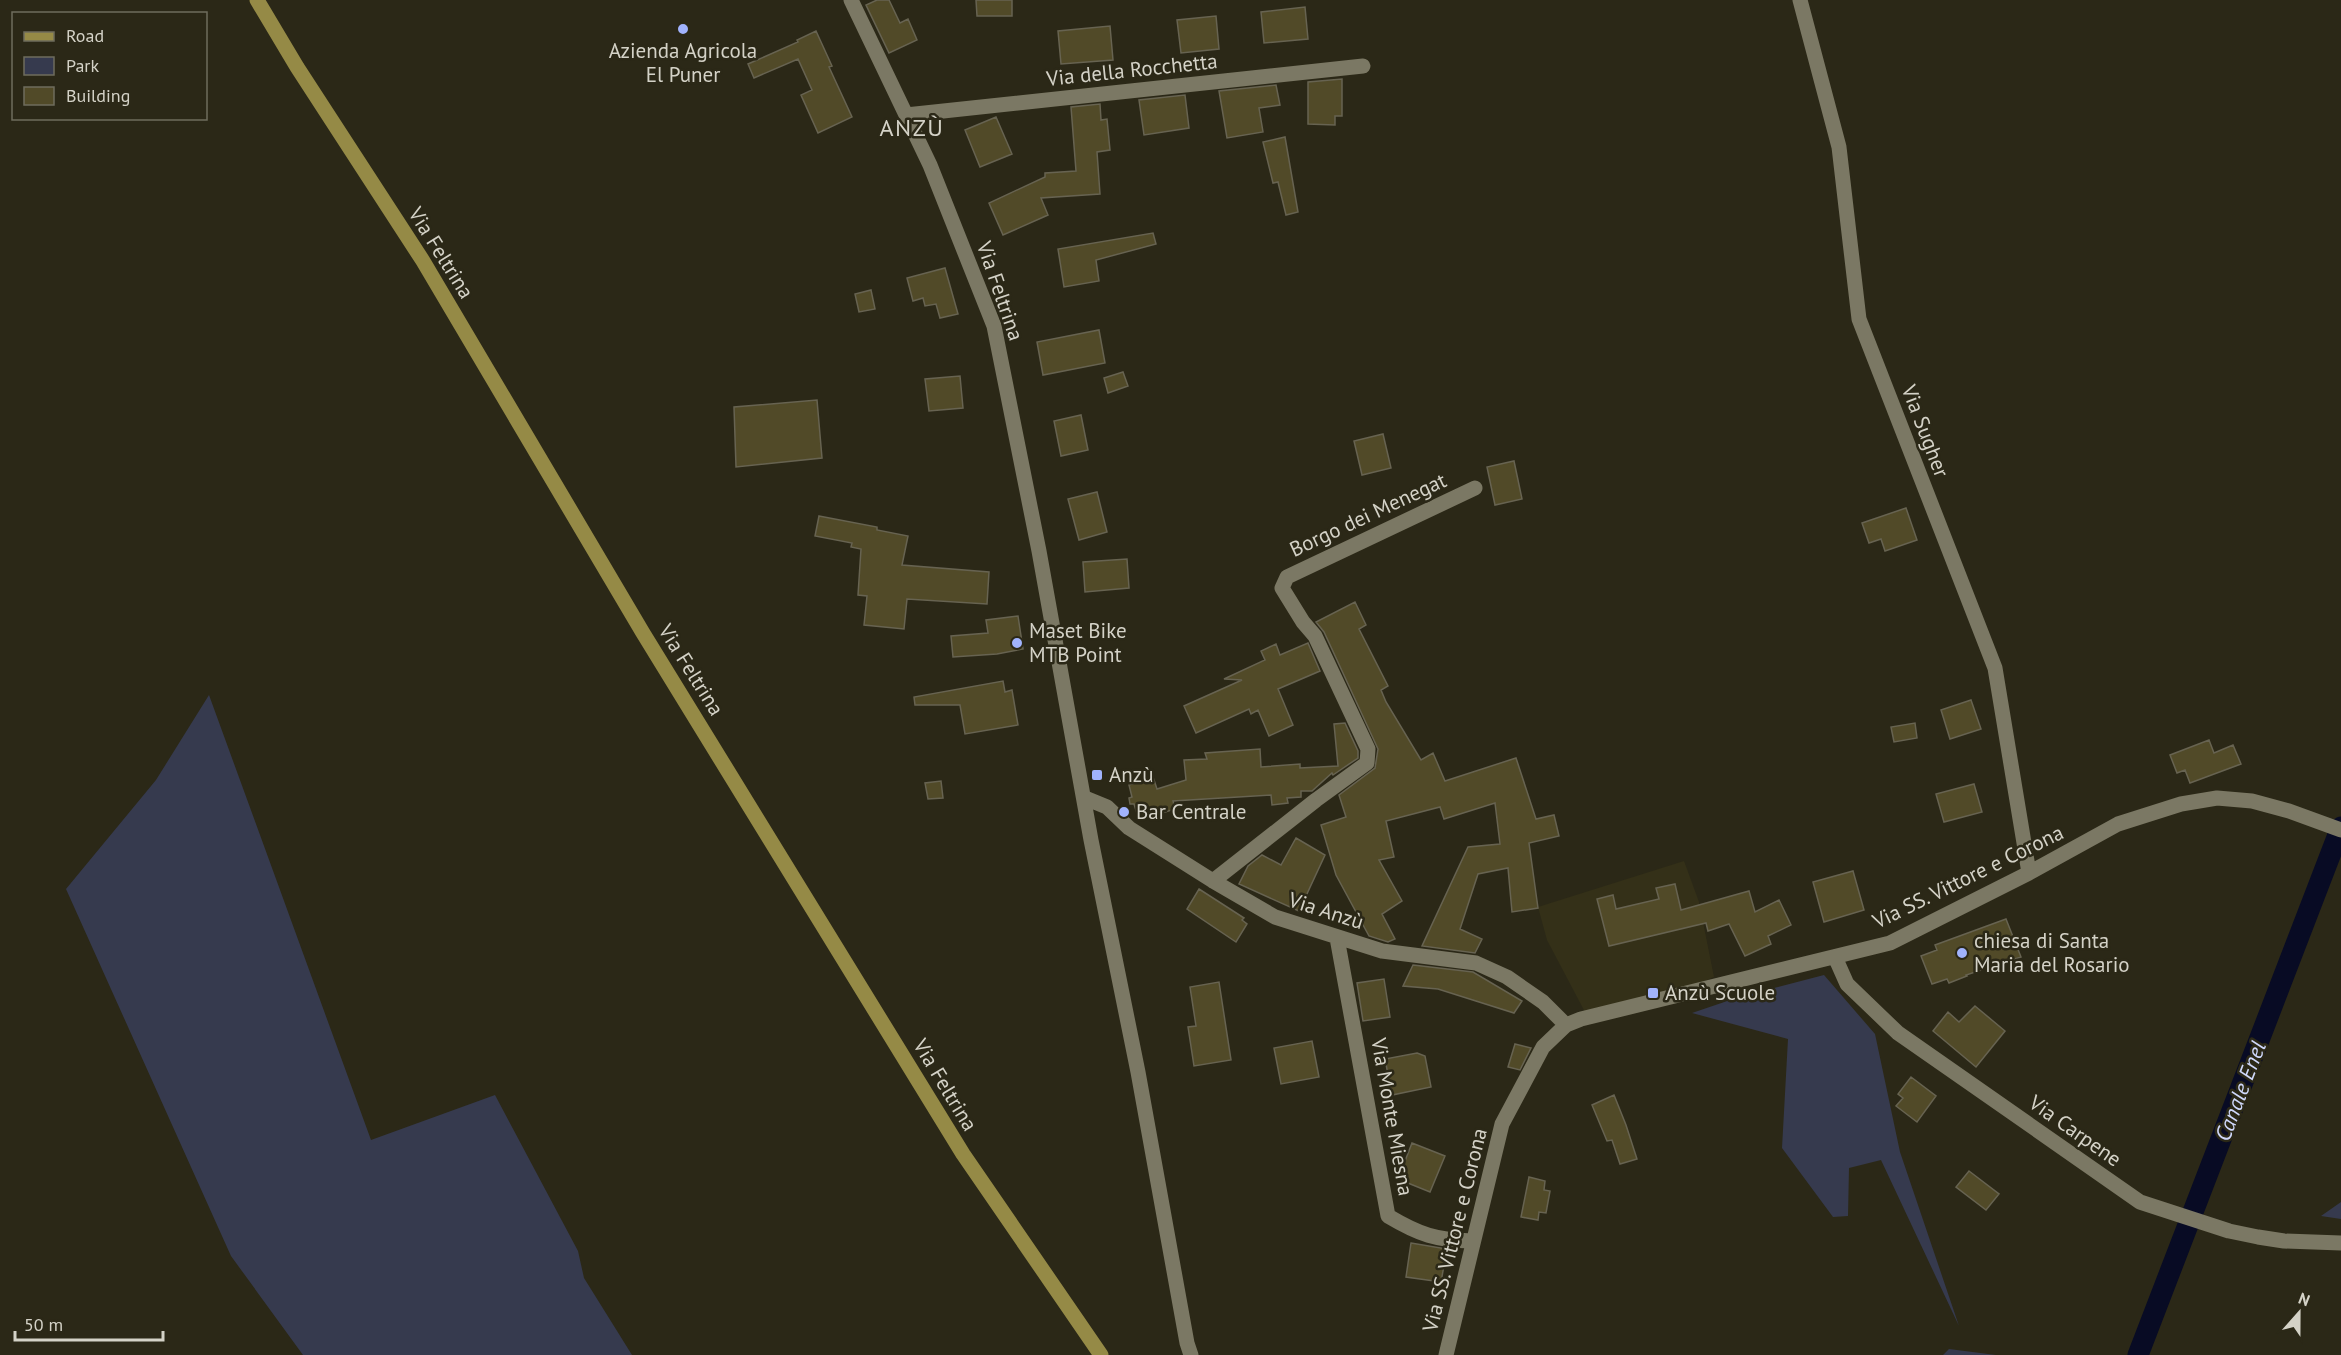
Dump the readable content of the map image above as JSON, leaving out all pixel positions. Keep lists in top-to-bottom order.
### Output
{
  "streets": {
    "main road": ["Via Feltrina"],
    "street": [
      "Via della Rocchetta",
      "Via Sugher",
      "Borgo dei Menegat",
      "Via SS. Vittore e Corona",
      "Via Anzù",
      "Via Monte Miesna",
      "Via Carpene"
    ]
  },
  "crossings": [
    ["Via della Rocchetta", "Via Feltrina"],
    ["Via Feltrina", "Via Anzù"],
    ["Via Sugher", "Via SS. Vittore e Corona"],
    ["Borgo dei Menegat", "Via Anzù"],
    ["Via SS. Vittore e Corona", "Via Anzù"],
    ["Via SS. Vittore e Corona", "Via Monte Miesna"],
    ["Via SS. Vittore e Corona", "Via Carpene"],
    ["Via Anzù", "Via Monte Miesna"]
  ],
  "districts": ["ANZÙ"],
  "water": ["Canale Enel"],
  "places": {
    "other": [
      "Azienda Agricola El Puner",
      "Maset Bike MTB Point",
      "Bar Centrale",
      "chiesa di Santa Maria del Rosario"
    ],
    "transit": ["Anzù", "Anzù Scuole"]
  },
  "legend": ["Road", "Park", "Building"],
  "scale_bar": "50 m",
  "north": "top"
}
